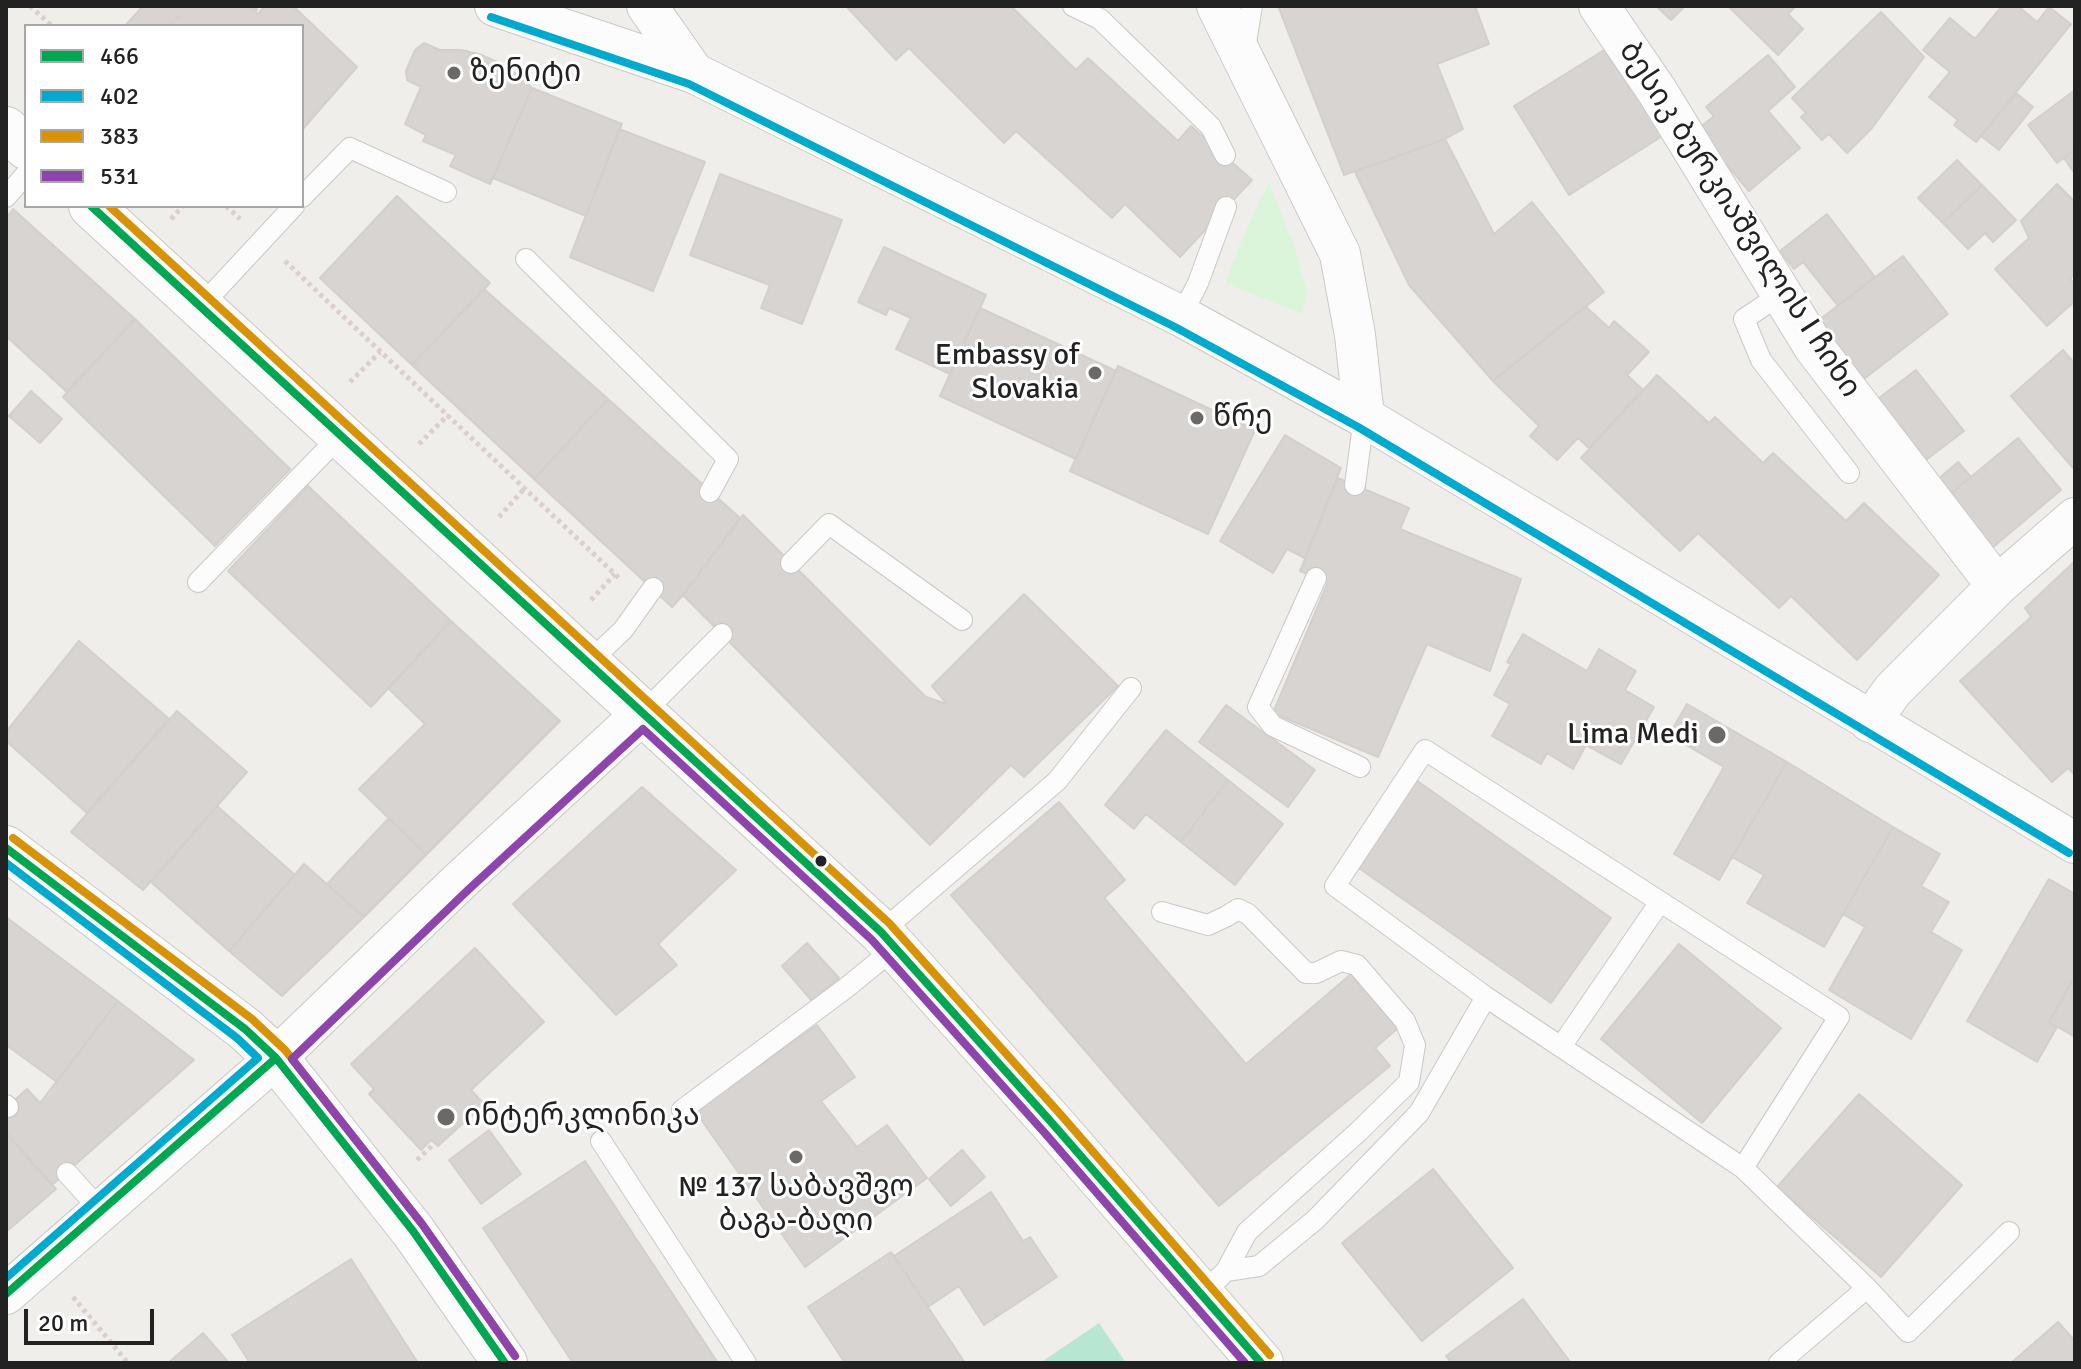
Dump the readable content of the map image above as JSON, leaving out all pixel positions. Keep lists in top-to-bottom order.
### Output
{
  "streets": {
    "street": ["ბესიკ ბურკიაშვილის I ჩიხი"]
  },
  "places": [
    "ზენიტი",
    "Embassy of Slovakia",
    "წრე",
    "Lima Medi",
    "ინტერკლინიკა",
    "№ 137 საბავშვო ბაგა-ბაღი"
  ],
  "lines": [
    "transit line 402",
    "transit line 466",
    "transit line 383",
    "transit line 531"
  ],
  "legend": [
    "466",
    "402",
    "383",
    "531"
  ],
  "scale_bar": "20 m"
}
